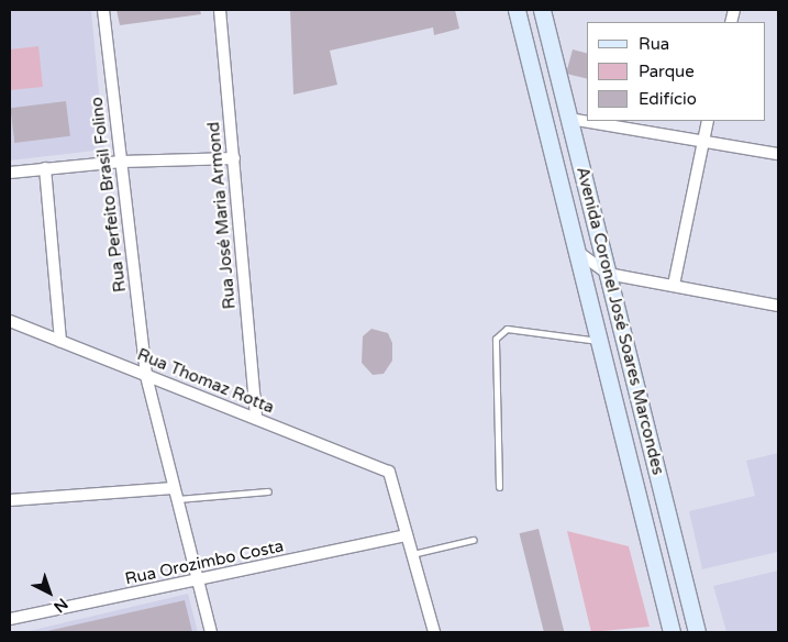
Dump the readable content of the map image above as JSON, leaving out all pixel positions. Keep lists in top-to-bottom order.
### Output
{
  "streets": {
    "main road": ["Avenida Coronel José Soares Marcondes"],
    "street": [
      "Rua Perfeito Brasil Folino",
      "Rua José Maria Armond",
      "Rua Thomaz Rotta",
      "Rua Orozimbo Costa"
    ]
  },
  "crossings": [
    ["Rua Perfeito Brasil Folino", "Rua Thomaz Rotta"],
    ["Rua Perfeito Brasil Folino", "Rua Orozimbo Costa"],
    ["Rua José Maria Armond", "Rua Thomaz Rotta"],
    ["Rua Thomaz Rotta", "Rua Orozimbo Costa"]
  ],
  "legend": ["Rua", "Parque", "Edifício"],
  "north": "bottom right"
}
